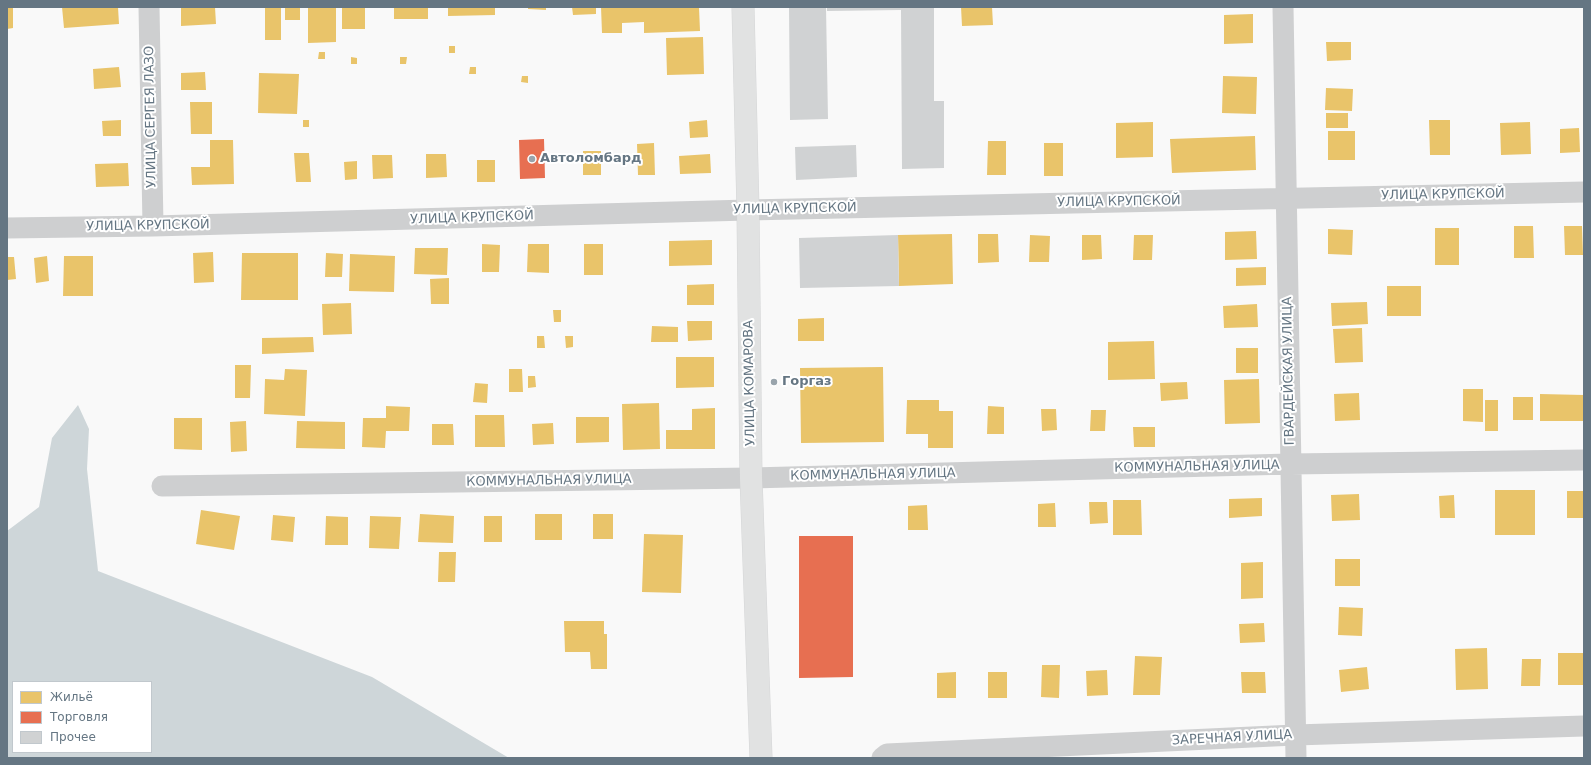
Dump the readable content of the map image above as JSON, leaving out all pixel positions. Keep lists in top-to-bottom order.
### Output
{
  "streets": {
    "main road": ["УЛИЦА КОМАРОВА"],
    "street": [
      "УЛИЦА СЕРГЕЯ ЛАЗО",
      "УЛИЦА КРУПСКОЙ",
      "ГВАРДЕЙСКАЯ УЛИЦА",
      "КОММУНАЛЬНАЯ УЛИЦА",
      "ЗАРЕЧНАЯ УЛИЦА"
    ]
  },
  "crossings": [
    ["УЛИЦА СЕРГЕЯ ЛАЗО", "УЛИЦА КРУПСКОЙ"],
    ["УЛИЦА КРУПСКОЙ", "ГВАРДЕЙСКАЯ УЛИЦА"],
    ["УЛИЦА КРУПСКОЙ", "УЛИЦА КОМАРОВА"],
    ["ГВАРДЕЙСКАЯ УЛИЦА", "КОММУНАЛЬНАЯ УЛИЦА"],
    ["ГВАРДЕЙСКАЯ УЛИЦА", "ЗАРЕЧНАЯ УЛИЦА"],
    ["УЛИЦА КОМАРОВА", "КОММУНАЛЬНАЯ УЛИЦА"]
  ],
  "places": ["Автоломбард", "Горгаз"],
  "legend": ["Жильё", "Торговля", "Прочее"]
}
